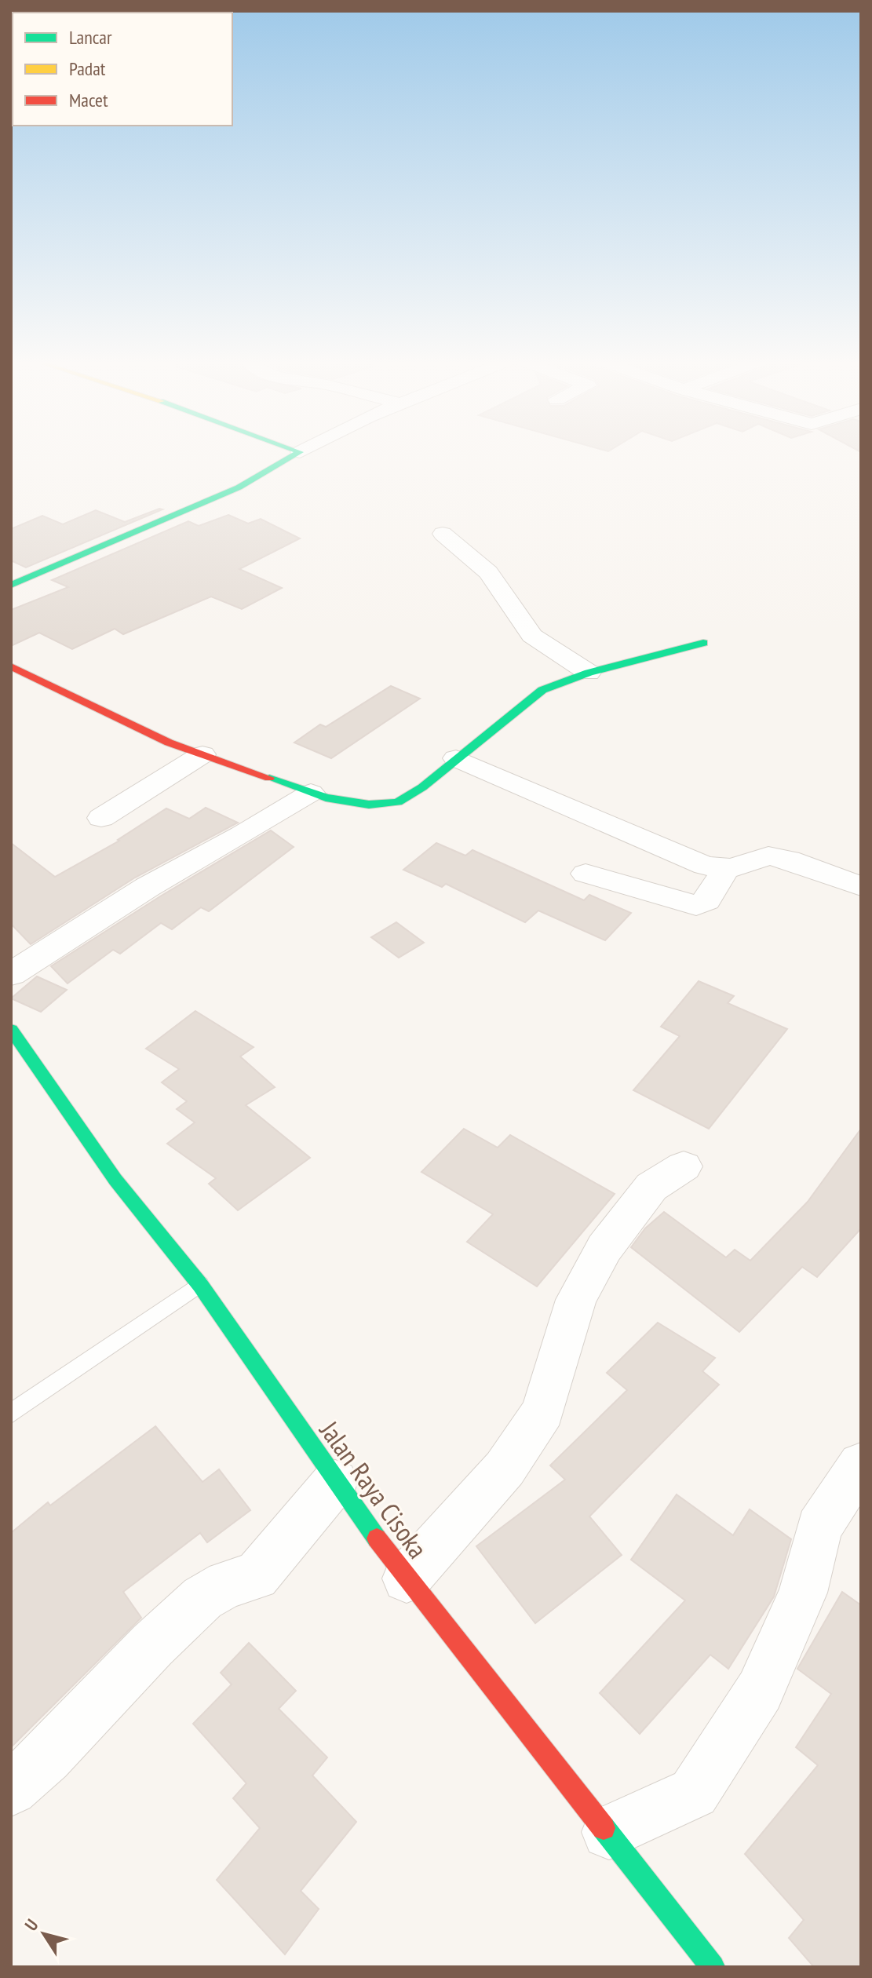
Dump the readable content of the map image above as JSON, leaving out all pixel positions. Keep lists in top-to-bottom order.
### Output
{
  "streets": {
    "street": ["Jalan Raya Cisoka"]
  },
  "legend": ["Lancar", "Padat", "Macet"],
  "north": "top left"
}
